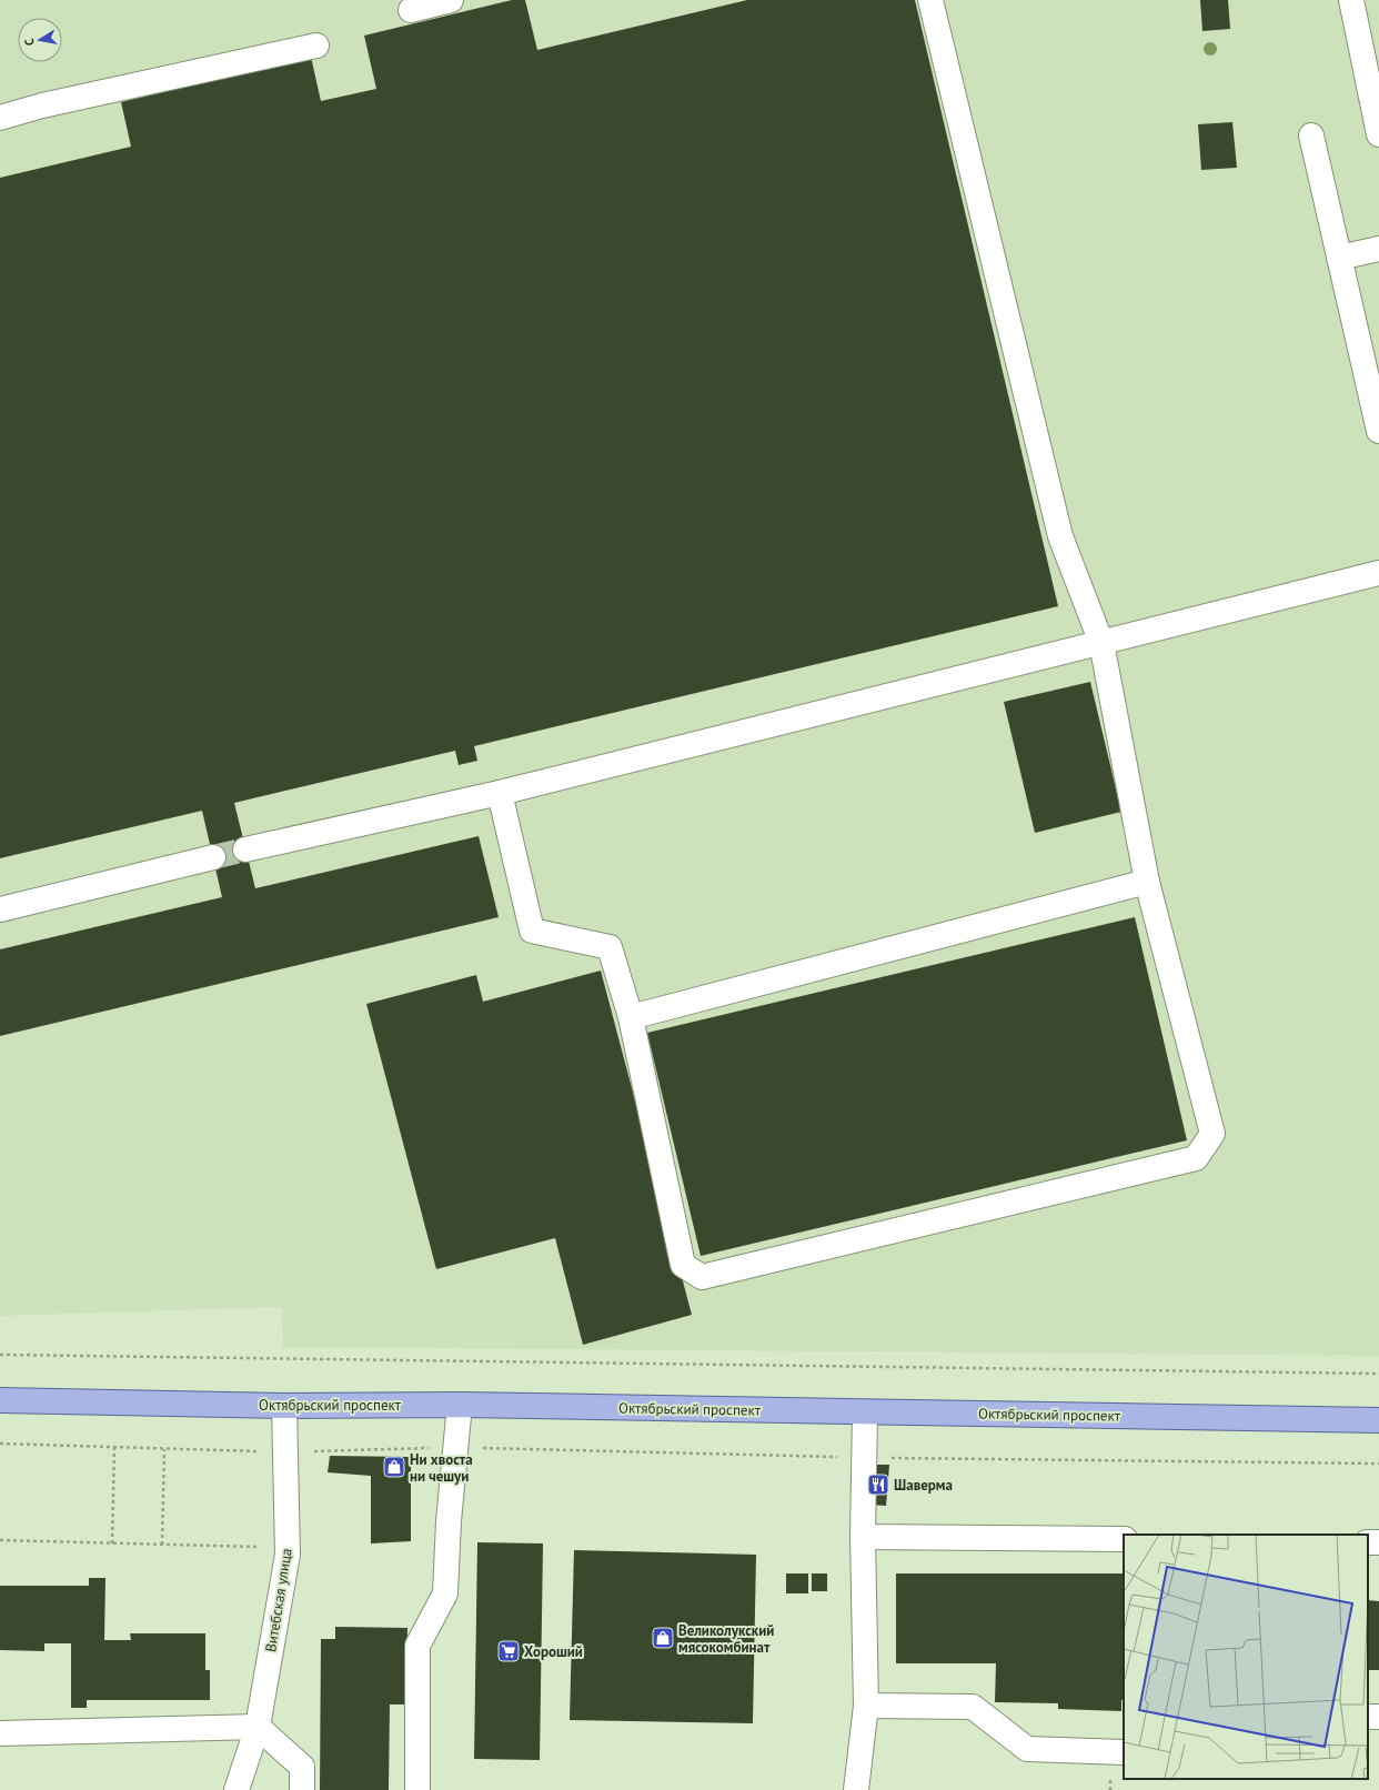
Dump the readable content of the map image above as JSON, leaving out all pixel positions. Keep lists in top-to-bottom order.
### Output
{
  "streets": {
    "main road": ["Октябрьский проспект"],
    "street": ["Витебская улица"]
  },
  "crossings": [
    ["Октябрьский проспект", "Витебская улица"]
  ],
  "places": {
    "shop": ["Ни хвоста ни чешуи", "Великолукский мясокомбинат"],
    "restaurant": ["Шаверма"],
    "supermarket": ["Хороший"]
  },
  "north": "left"
}
